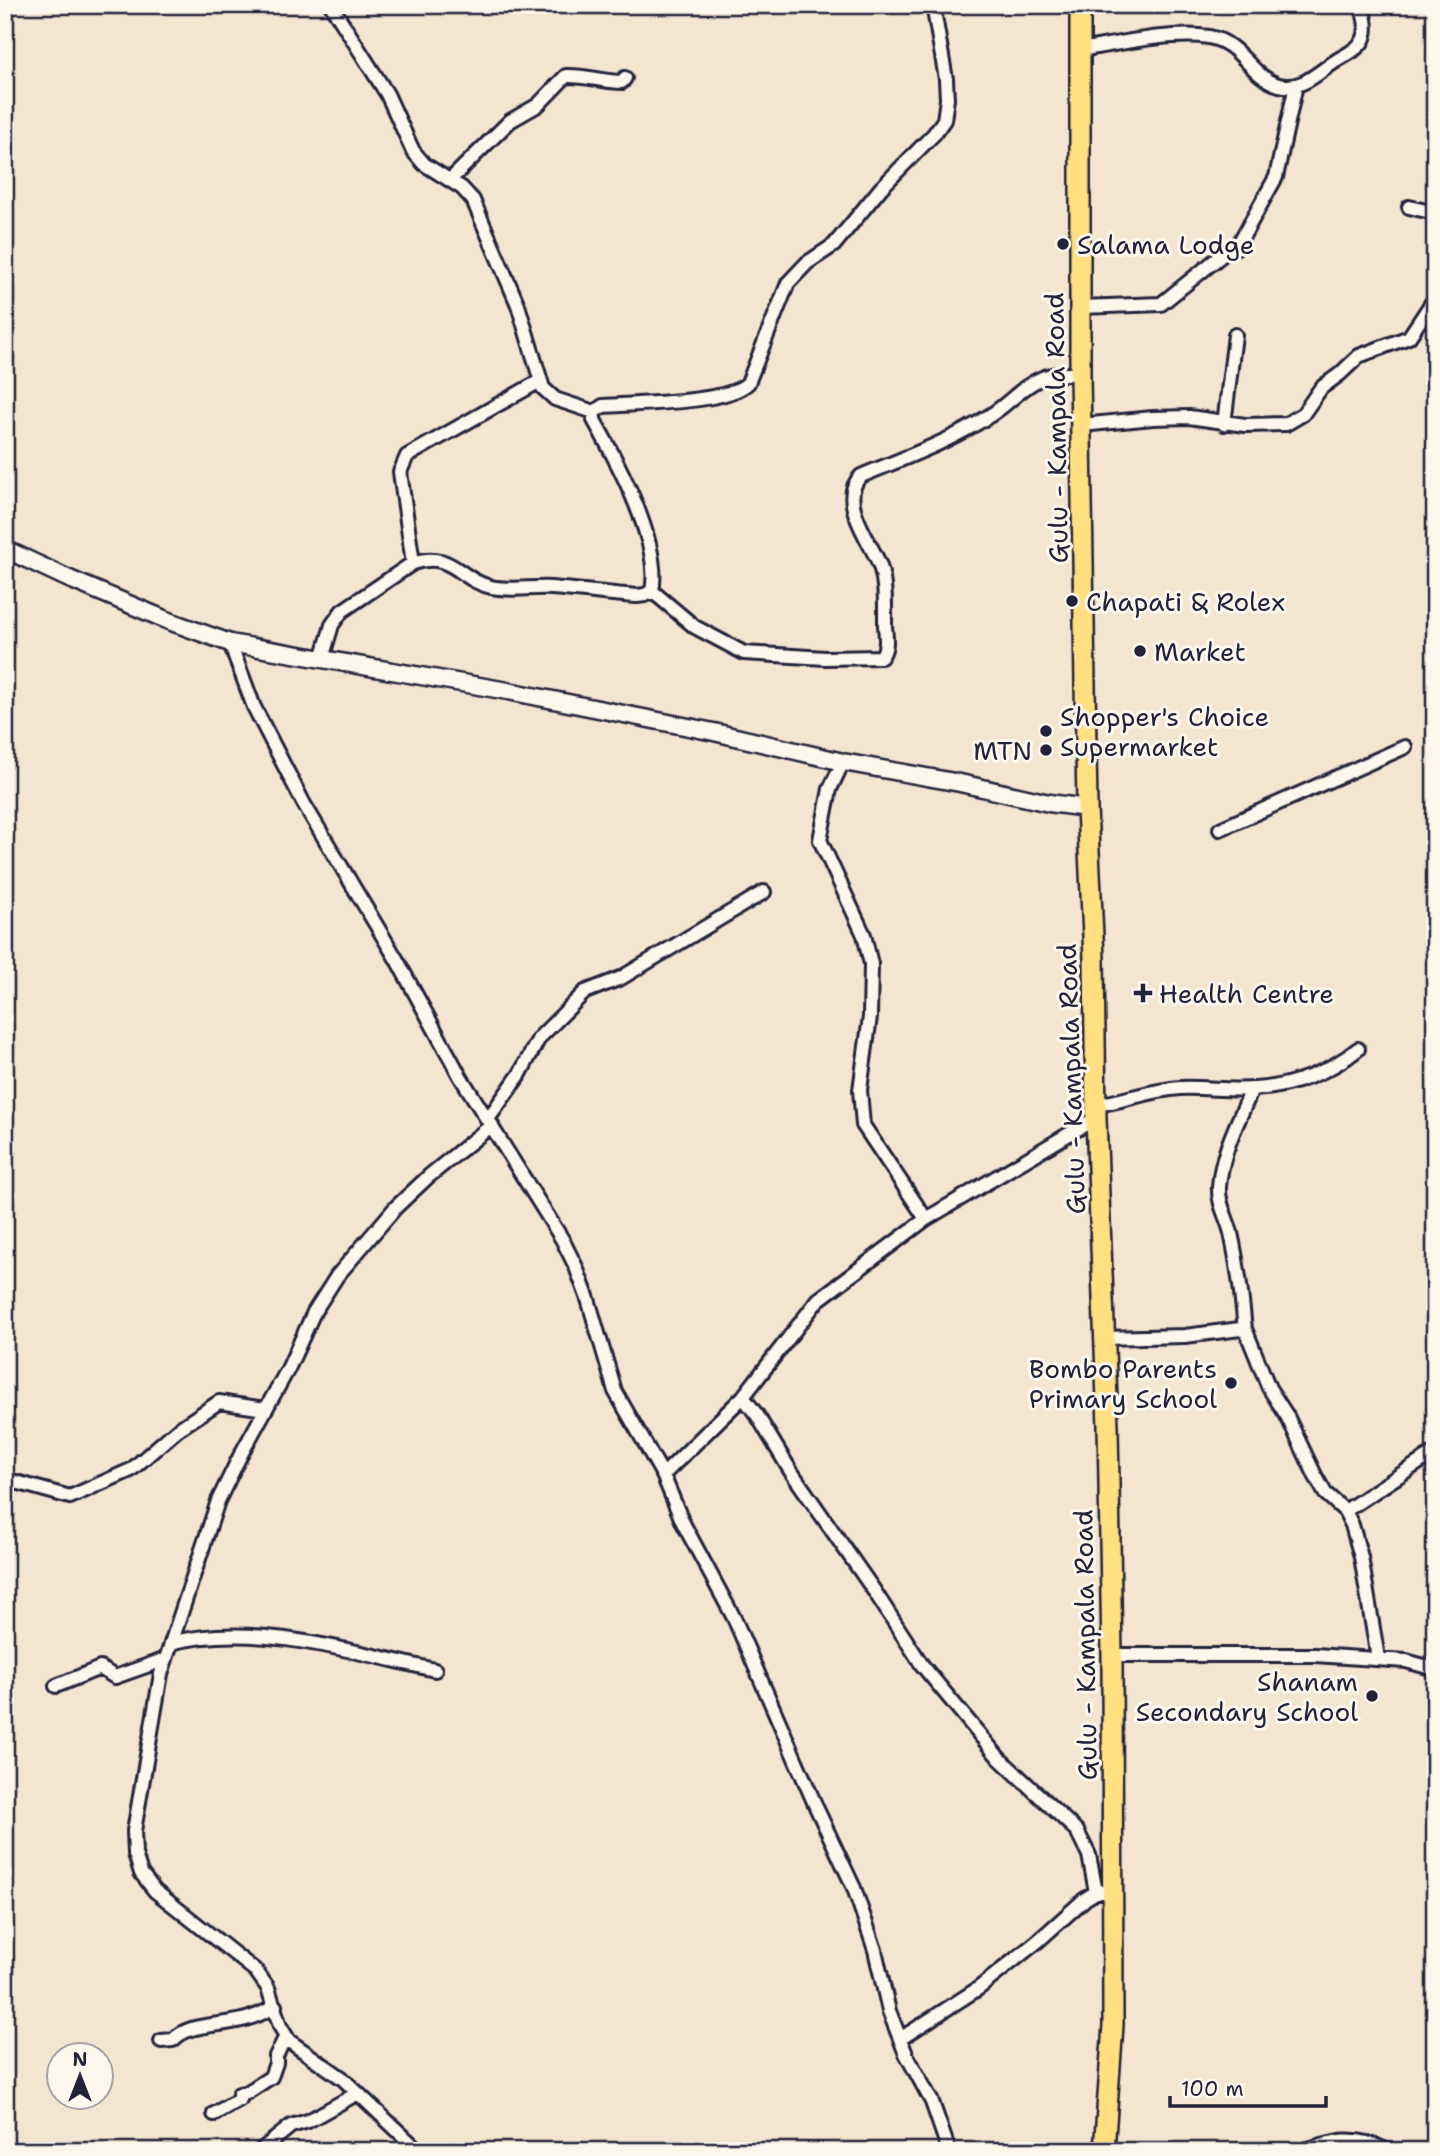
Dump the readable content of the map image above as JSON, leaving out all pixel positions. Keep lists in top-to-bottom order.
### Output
{
  "streets": {
    "main road": ["Gulu - Kampala Road"]
  },
  "places": {
    "other": [
      "Salama Lodge",
      "Chapati & Rolex",
      "Market",
      "Shopper's Choice Supermarket",
      "MTN",
      "Bombo Parents Primary School",
      "Shanam Secondary School"
    ],
    "health": ["Health Centre"]
  },
  "scale_bar": "100 m",
  "north": "top"
}
